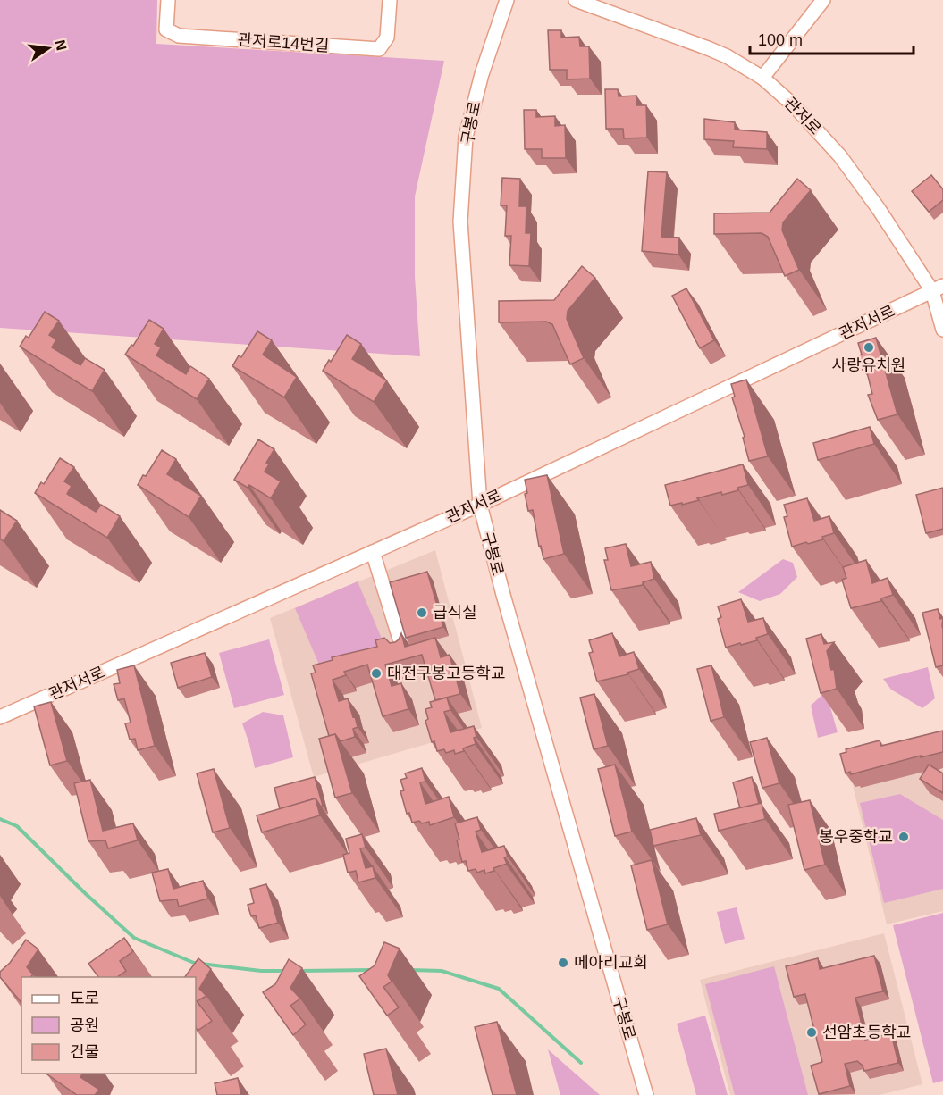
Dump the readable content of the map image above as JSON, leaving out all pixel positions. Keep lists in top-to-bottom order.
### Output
{
  "streets": {
    "street": [
      "관저로14번길",
      "관저로",
      "구봉로",
      "관저서로"
    ]
  },
  "crossings": [
    ["관저로", "관저서로"],
    ["구봉로", "관저서로"]
  ],
  "places": [
    "사랑유치원",
    "급식실",
    "대전구봉고등학교",
    "봉우중학교",
    "메아리교회",
    "선암초등학교"
  ],
  "legend": ["도로", "공원", "건물"],
  "scale_bar": "100 m",
  "north": "right"
}
